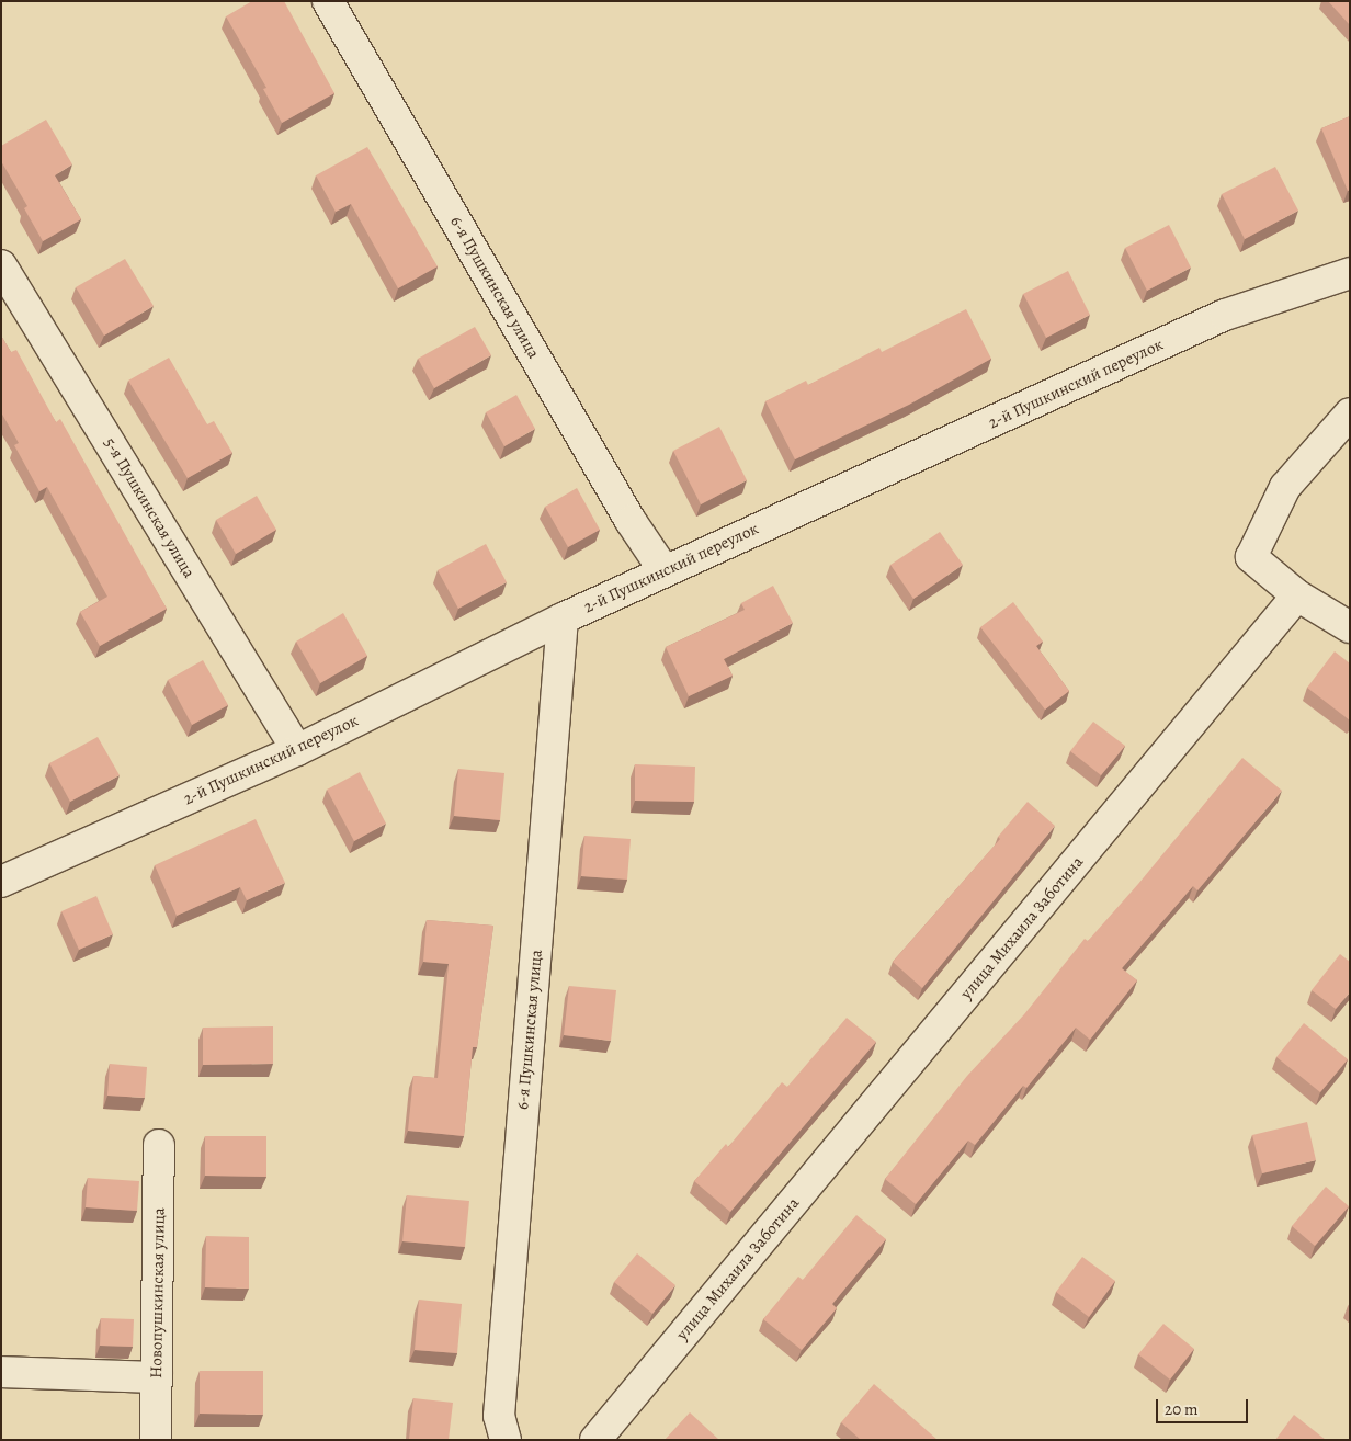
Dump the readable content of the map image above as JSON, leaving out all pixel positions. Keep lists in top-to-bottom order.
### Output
{
  "streets": {
    "street": [
      "6-я Пушкинская улица",
      "2-й Пушкинский переулок",
      "5-я Пушкинская улица",
      "улица Михаила Заботина",
      "Новопушкинская улица"
    ]
  },
  "crossings": [
    ["6-я Пушкинская улица", "2-й Пушкинский переулок"],
    ["2-й Пушкинский переулок", "5-я Пушкинская улица"]
  ],
  "scale_bar": "20 m"
}
